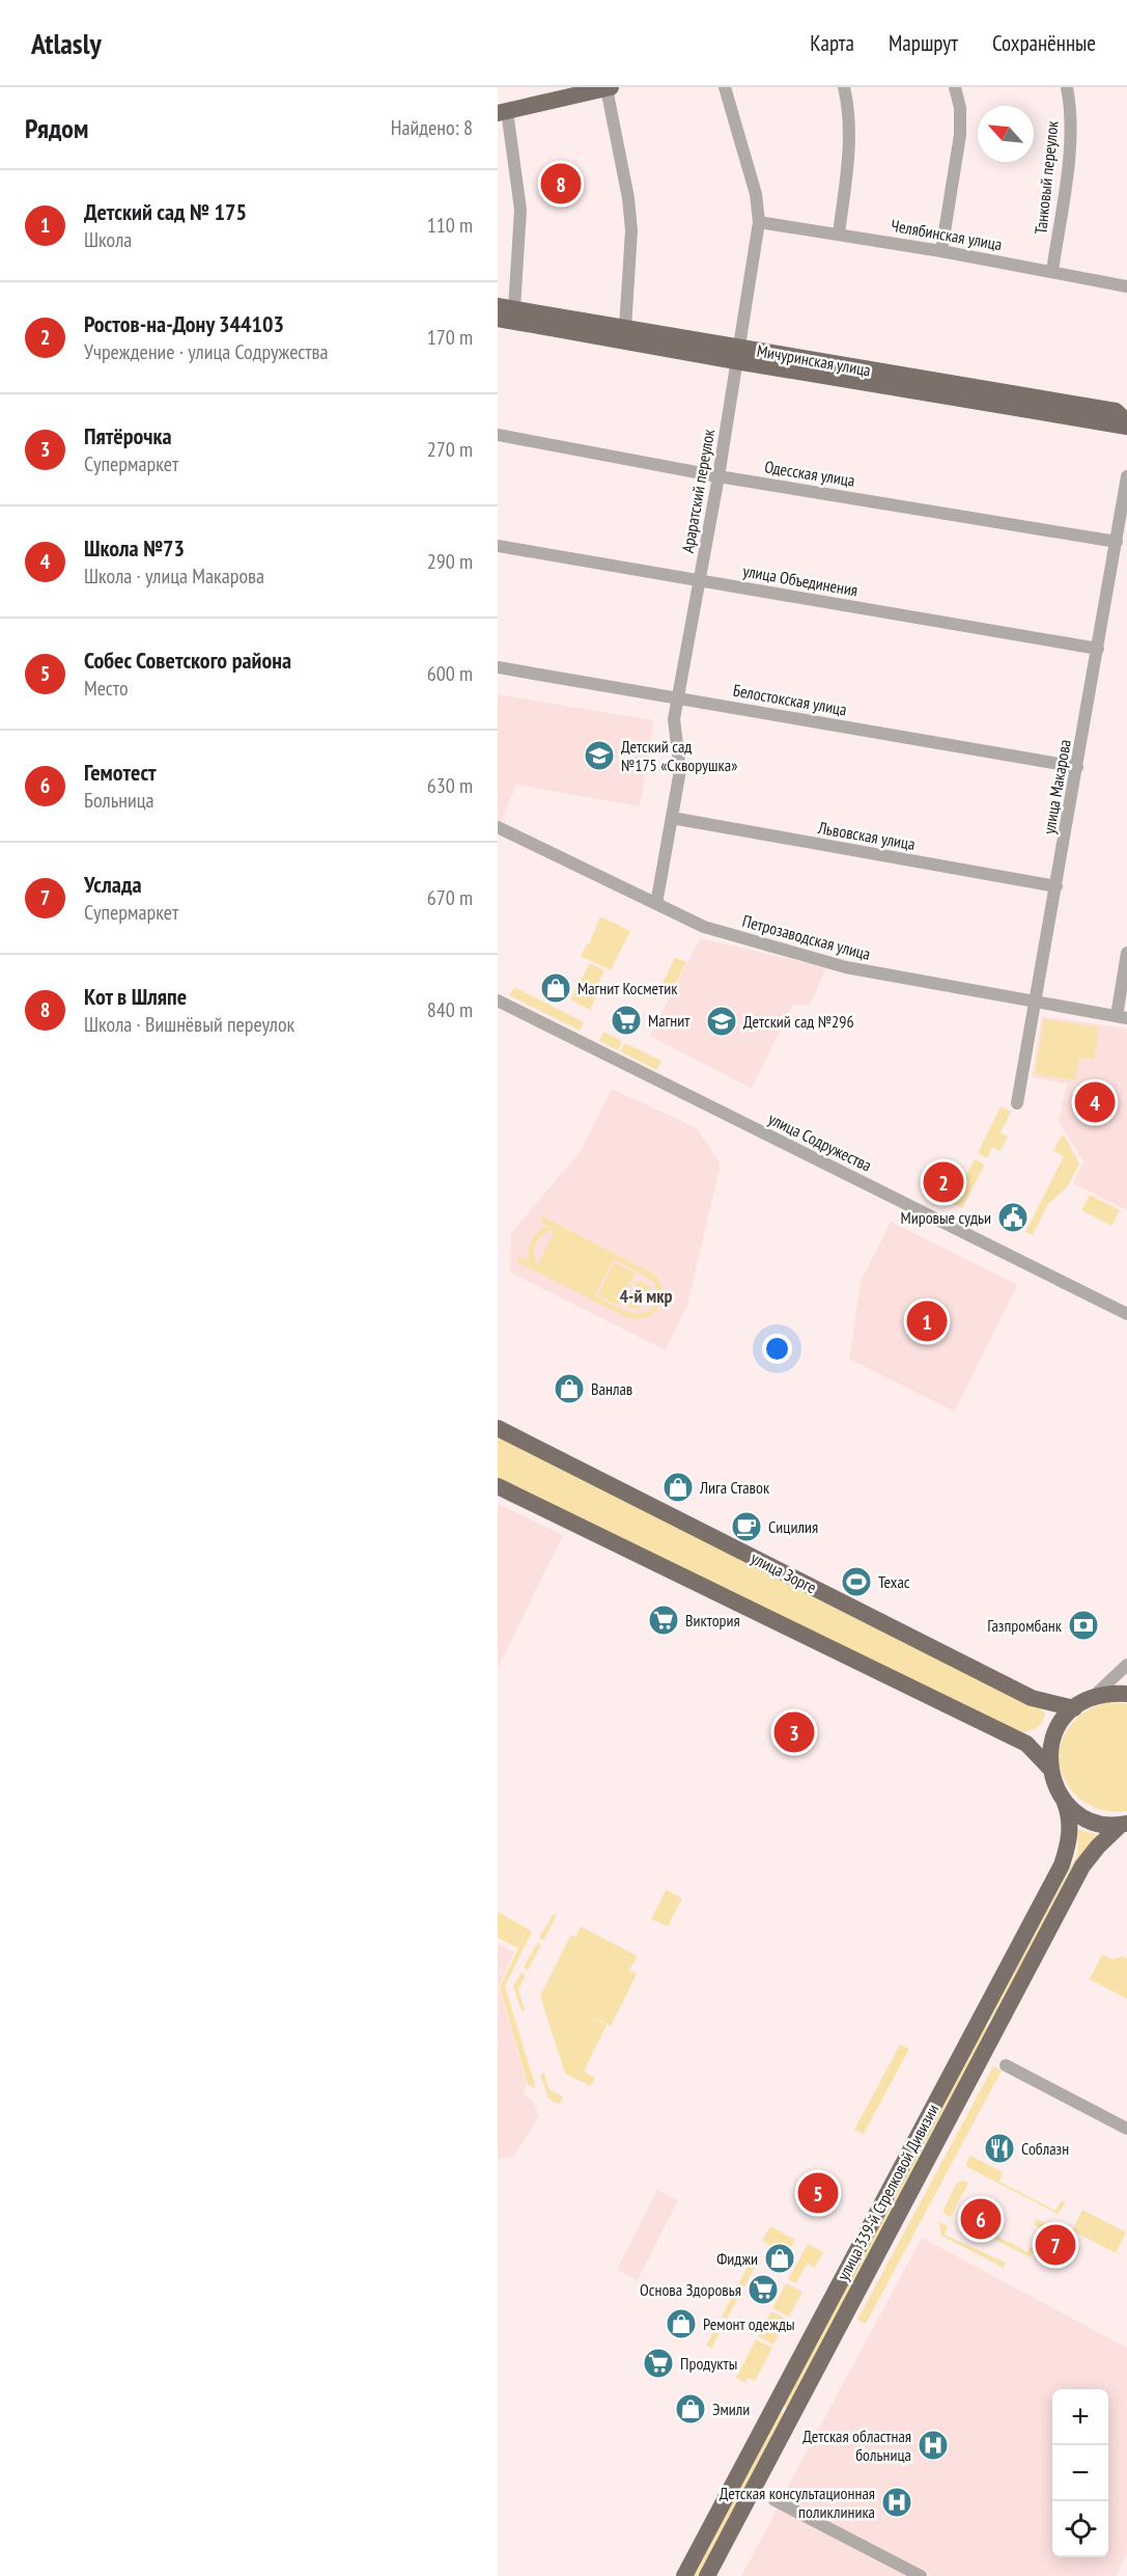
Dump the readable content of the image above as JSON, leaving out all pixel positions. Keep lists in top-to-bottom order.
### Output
{
  "streets": {
    "main road": ["Мичуринская улица", "улица Зорге", "улица 339-й Стрелковой Дивизии"],
    "street": [
      "Танковый переулок",
      "Челябинская улица",
      "Одесская улица",
      "Араратский переулок",
      "улица Объединения",
      "Белостокская улица",
      "улица Макарова",
      "Львовская улица",
      "Петрозаводская улица",
      "улица Содружества"
    ]
  },
  "crossings": [
    ["Танковый переулок", "Челябинская улица"],
    ["Челябинская улица", "Араратский переулок"],
    ["Мичуринская улица", "Араратский переулок"],
    ["Одесская улица", "Араратский переулок"],
    ["Одесская улица", "улица Макарова"],
    ["Араратский переулок", "улица Объединения"],
    ["Араратский переулок", "Белостокская улица"],
    ["Араратский переулок", "Львовская улица"],
    ["Араратский переулок", "Петрозаводская улица"],
    ["улица Объединения", "улица Макарова"],
    ["Белостокская улица", "улица Макарова"],
    ["улица Макарова", "Львовская улица"],
    ["улица Макарова", "Петрозаводская улица"]
  ],
  "districts": ["4-й мкр"],
  "places": {
    "school or university": ["Детский сад №175 «Скворушка»", "Детский сад №296"],
    "shop": [
      "Магнит Косметик",
      "Ванлав",
      "Лига Ставок",
      "Фиджи",
      "Ремонт одежды",
      "Эмили"
    ],
    "supermarket": [
      "Магнит",
      "Виктория",
      "Основа Здоровья",
      "Продукты"
    ],
    "public building": ["Мировые судьи"],
    "cafe": ["Сицилия"],
    "sports": ["Техас"],
    "bank": ["Газпромбанк"],
    "restaurant": ["Соблазн"],
    "hospital": ["Детская областная больница", "Детская консультационная поликлиника"]
  },
  "north": "top left",
  "page": {
    "header": "Atlasly",
    "nav": ["Карта", "Маршрут", "Сохранённые"],
    "heading": ["Рядом", "Найдено: 8"],
    "pins": [
      "8",
      "4",
      "2",
      "1",
      "3",
      "5",
      "6",
      "7"
    ],
    "list": [
      {
        "mark": "1",
        "name": "Детский сад № 175",
        "note": "Школа",
        "value": "110 m"
      },
      {
        "mark": "2",
        "name": "Ростов-на-Дону 344103",
        "note": "Учреждение · улица Содружества",
        "value": "170 m"
      },
      {
        "mark": "3",
        "name": "Пятёрочка",
        "note": "Супермаркет",
        "value": "270 m"
      },
      {
        "mark": "4",
        "name": "Школа №73",
        "note": "Школа · улица Макарова",
        "value": "290 m"
      },
      {
        "mark": "5",
        "name": "Собес Советского района",
        "note": "Место",
        "value": "600 m"
      },
      {
        "mark": "6",
        "name": "Гемотест",
        "note": "Больница",
        "value": "630 m"
      },
      {
        "mark": "7",
        "name": "Услада",
        "note": "Супермаркет",
        "value": "670 m"
      },
      {
        "mark": "8",
        "name": "Кот в Шляпе",
        "note": "Школа · Вишнёвый переулок",
        "value": "840 m"
      }
    ],
    "map_buttons": ["+", "−"]
  }
}
